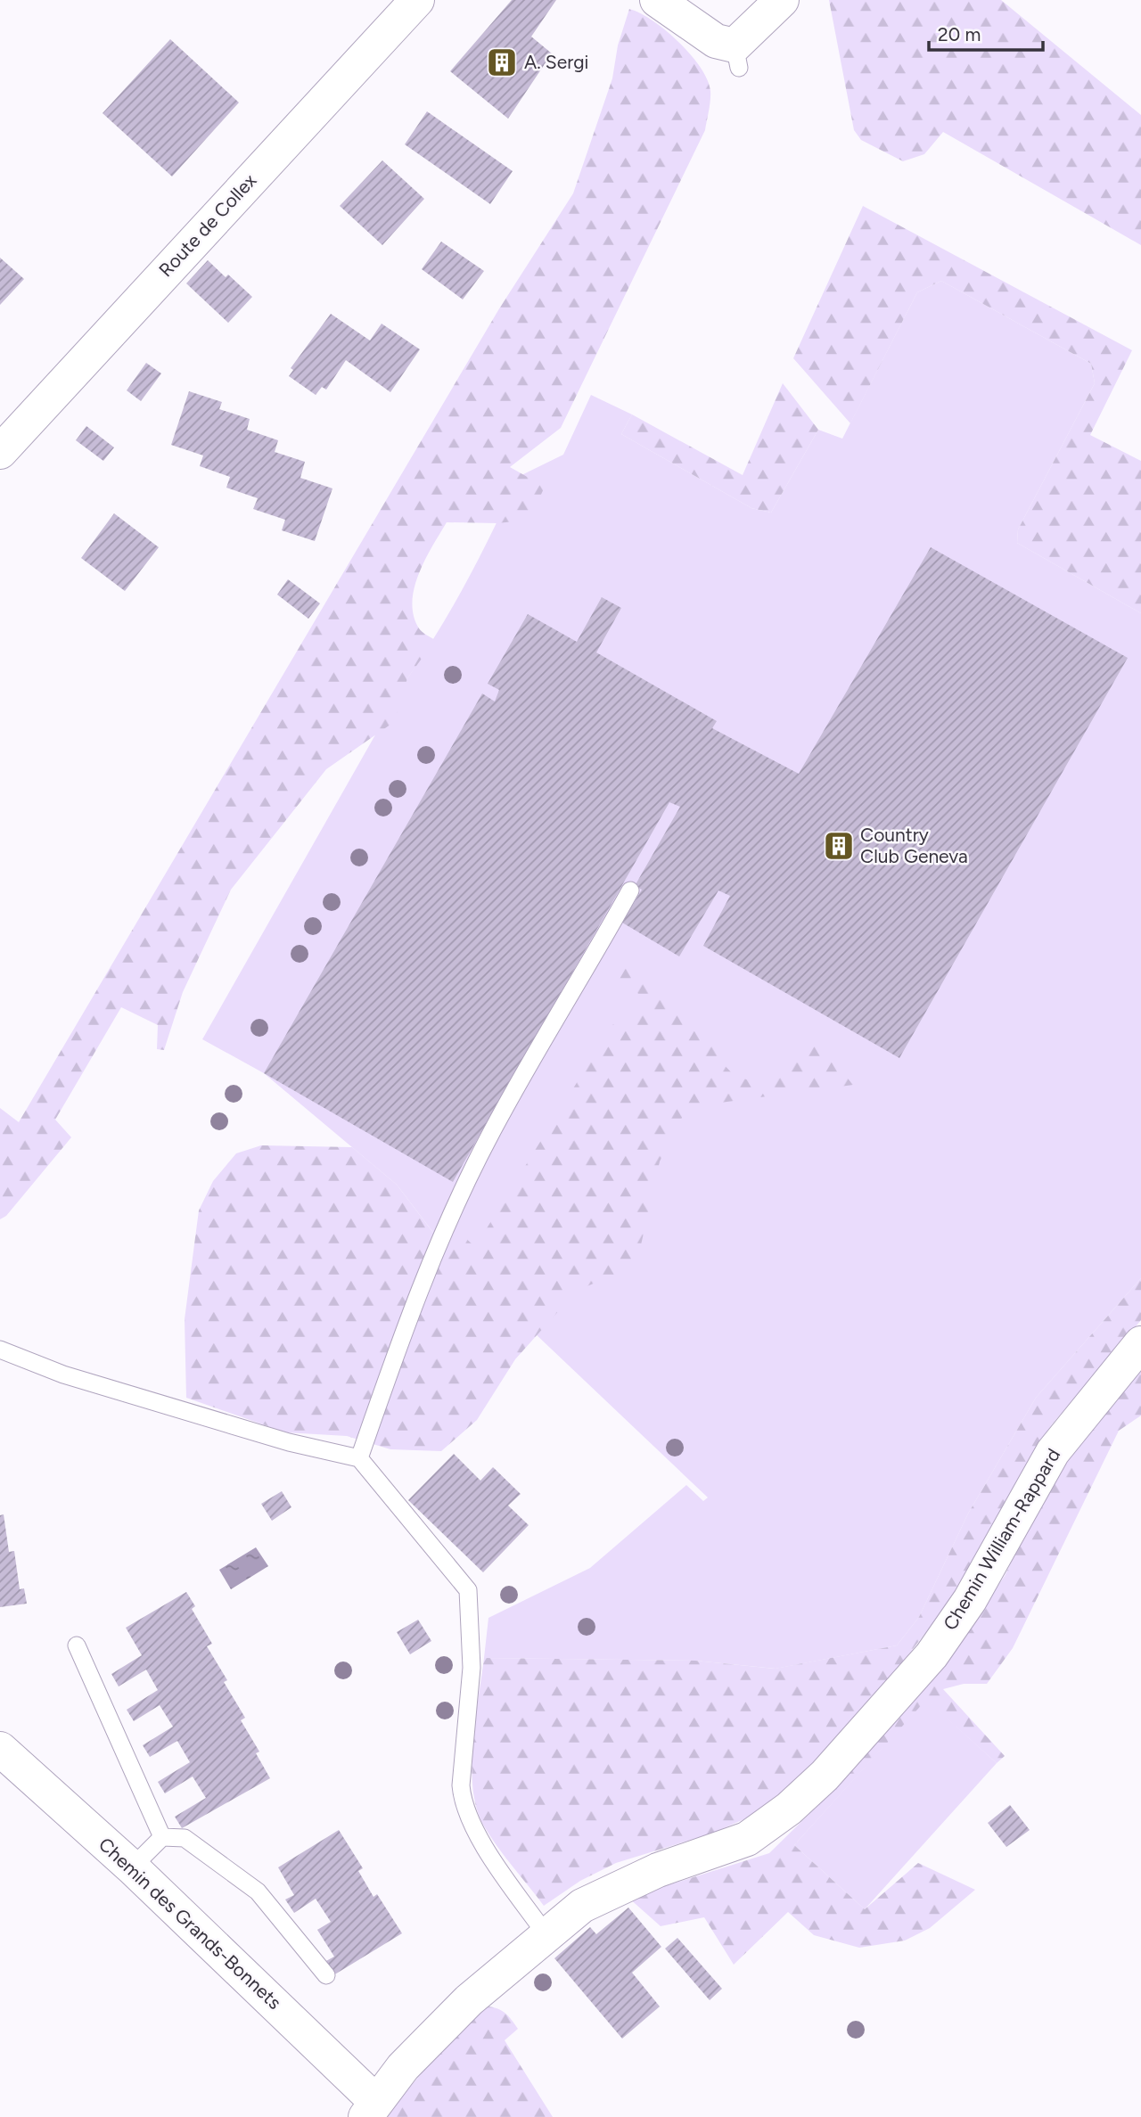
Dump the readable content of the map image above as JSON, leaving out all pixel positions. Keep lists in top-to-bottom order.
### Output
{
  "streets": {
    "street": ["Route de Collex", "Chemin William-Rappard", "Chemin des Grands-Bonnets"]
  },
  "crossings": [
    ["Chemin William-Rappard", "Chemin des Grands-Bonnets"]
  ],
  "places": {
    "building": ["A. Sergi", "Country Club Geneva"]
  },
  "scale_bar": "20 m"
}
